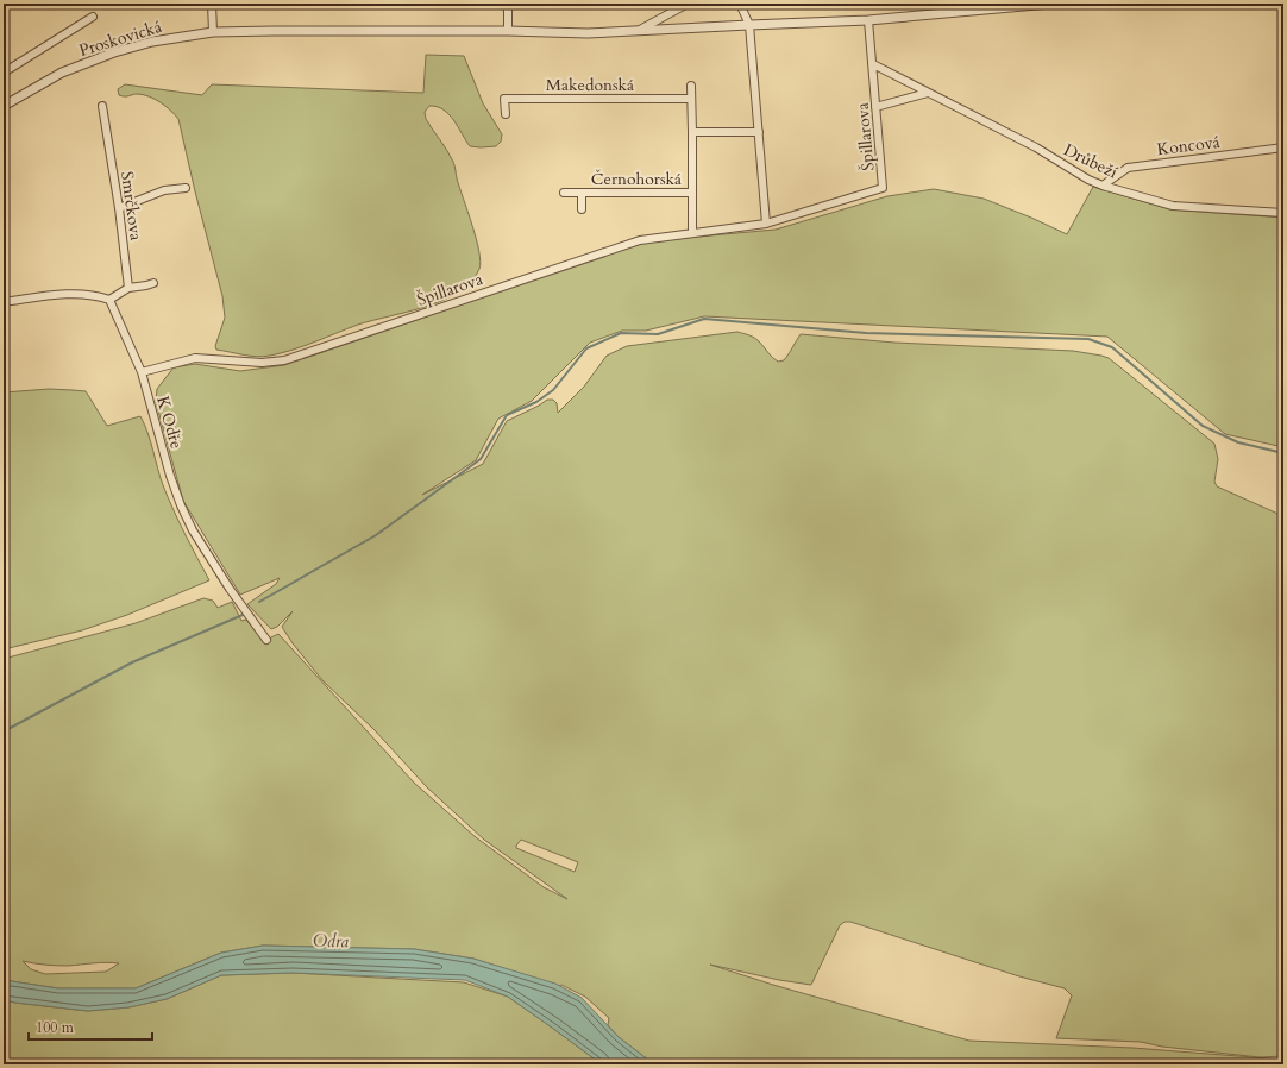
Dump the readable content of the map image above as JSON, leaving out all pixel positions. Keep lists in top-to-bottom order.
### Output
{
  "streets": {
    "street": [
      "Proskovická",
      "Makedonská",
      "Špillarova",
      "Koncová",
      "Drůbeží",
      "Černohorská",
      "Smrčkova",
      "K Odře"
    ]
  },
  "crossings": [
    ["Proskovická", "Špillarova"],
    ["Špillarova", "Drůbeží"],
    ["Špillarova", "K Odře"],
    ["Koncová", "Drůbeží"]
  ],
  "water": ["Odra"],
  "scale_bar": "100 m"
}
